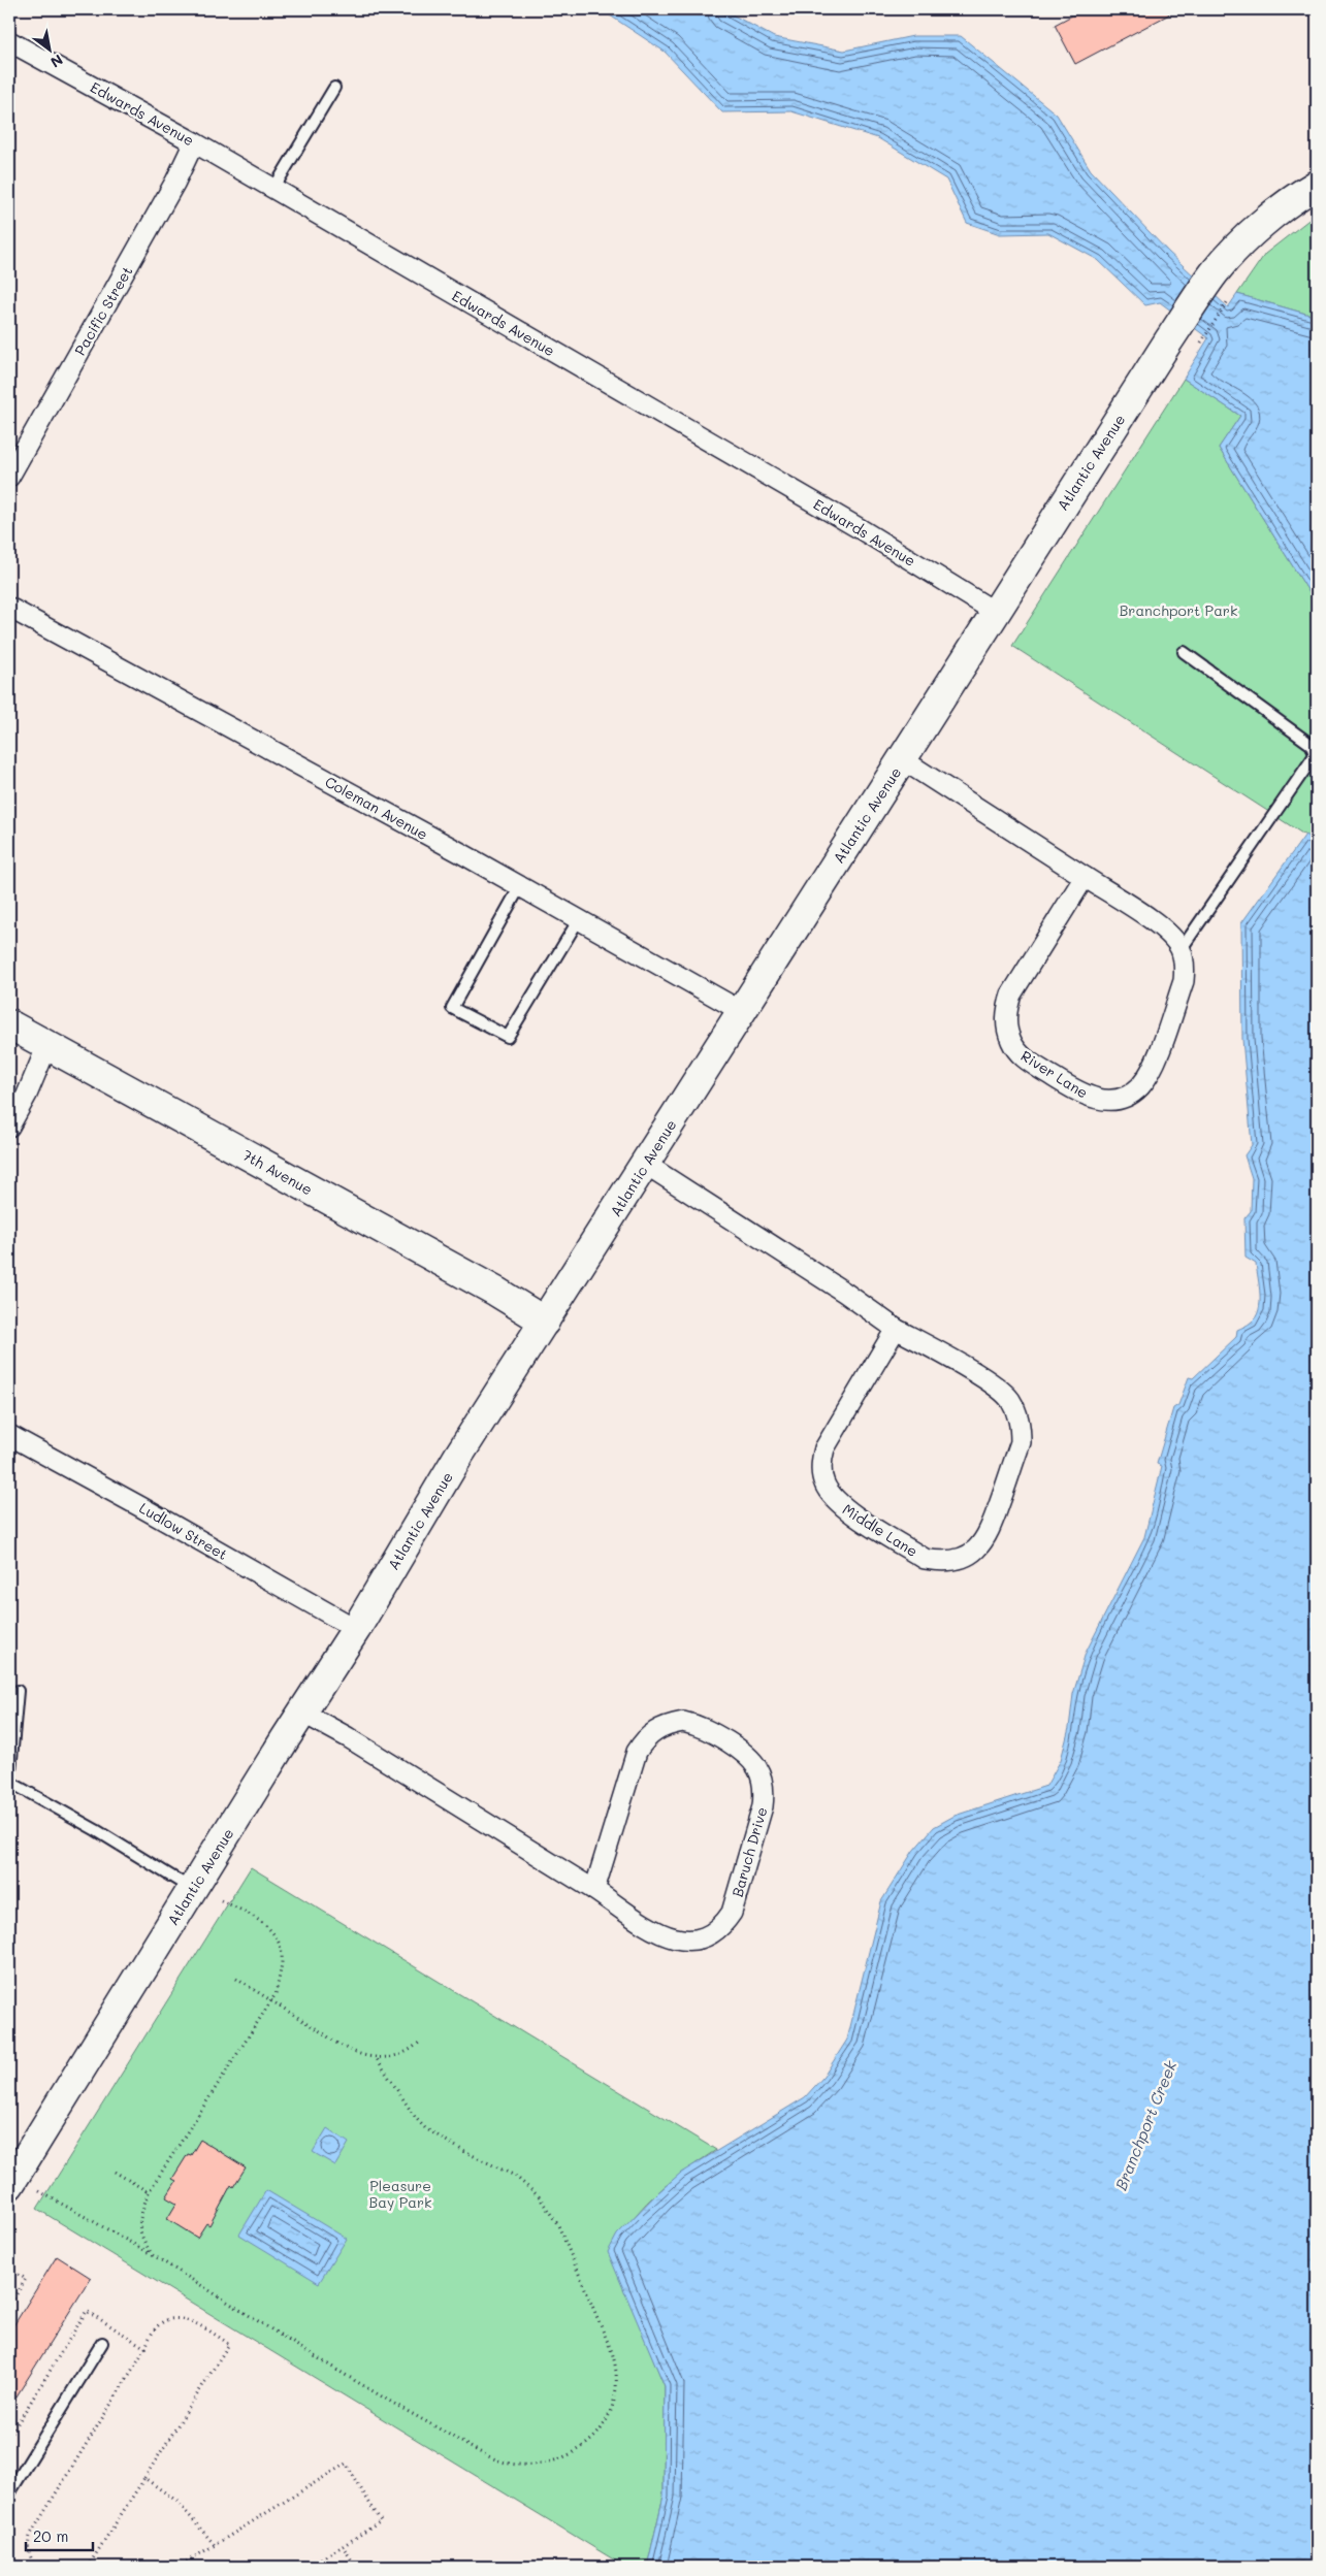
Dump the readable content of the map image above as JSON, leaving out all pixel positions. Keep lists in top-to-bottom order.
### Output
{
  "streets": {
    "street": [
      "Edwards Avenue",
      "Pacific Street",
      "Atlantic Avenue",
      "Coleman Avenue",
      "River Lane",
      "7th Avenue",
      "Middle Lane",
      "Ludlow Street",
      "Baruch Drive"
    ]
  },
  "crossings": [
    ["Edwards Avenue", "Pacific Street"],
    ["Edwards Avenue", "Atlantic Avenue"],
    ["Atlantic Avenue", "Coleman Avenue"],
    ["Atlantic Avenue", "River Lane"],
    ["Atlantic Avenue", "7th Avenue"],
    ["Atlantic Avenue", "Middle Lane"],
    ["Atlantic Avenue", "Ludlow Street"],
    ["Atlantic Avenue", "Baruch Drive"]
  ],
  "water": ["Branchport Creek"],
  "parks": ["Branchport Park", "Pleasure Bay Park"],
  "scale_bar": "20 m",
  "north": "bottom right"
}
